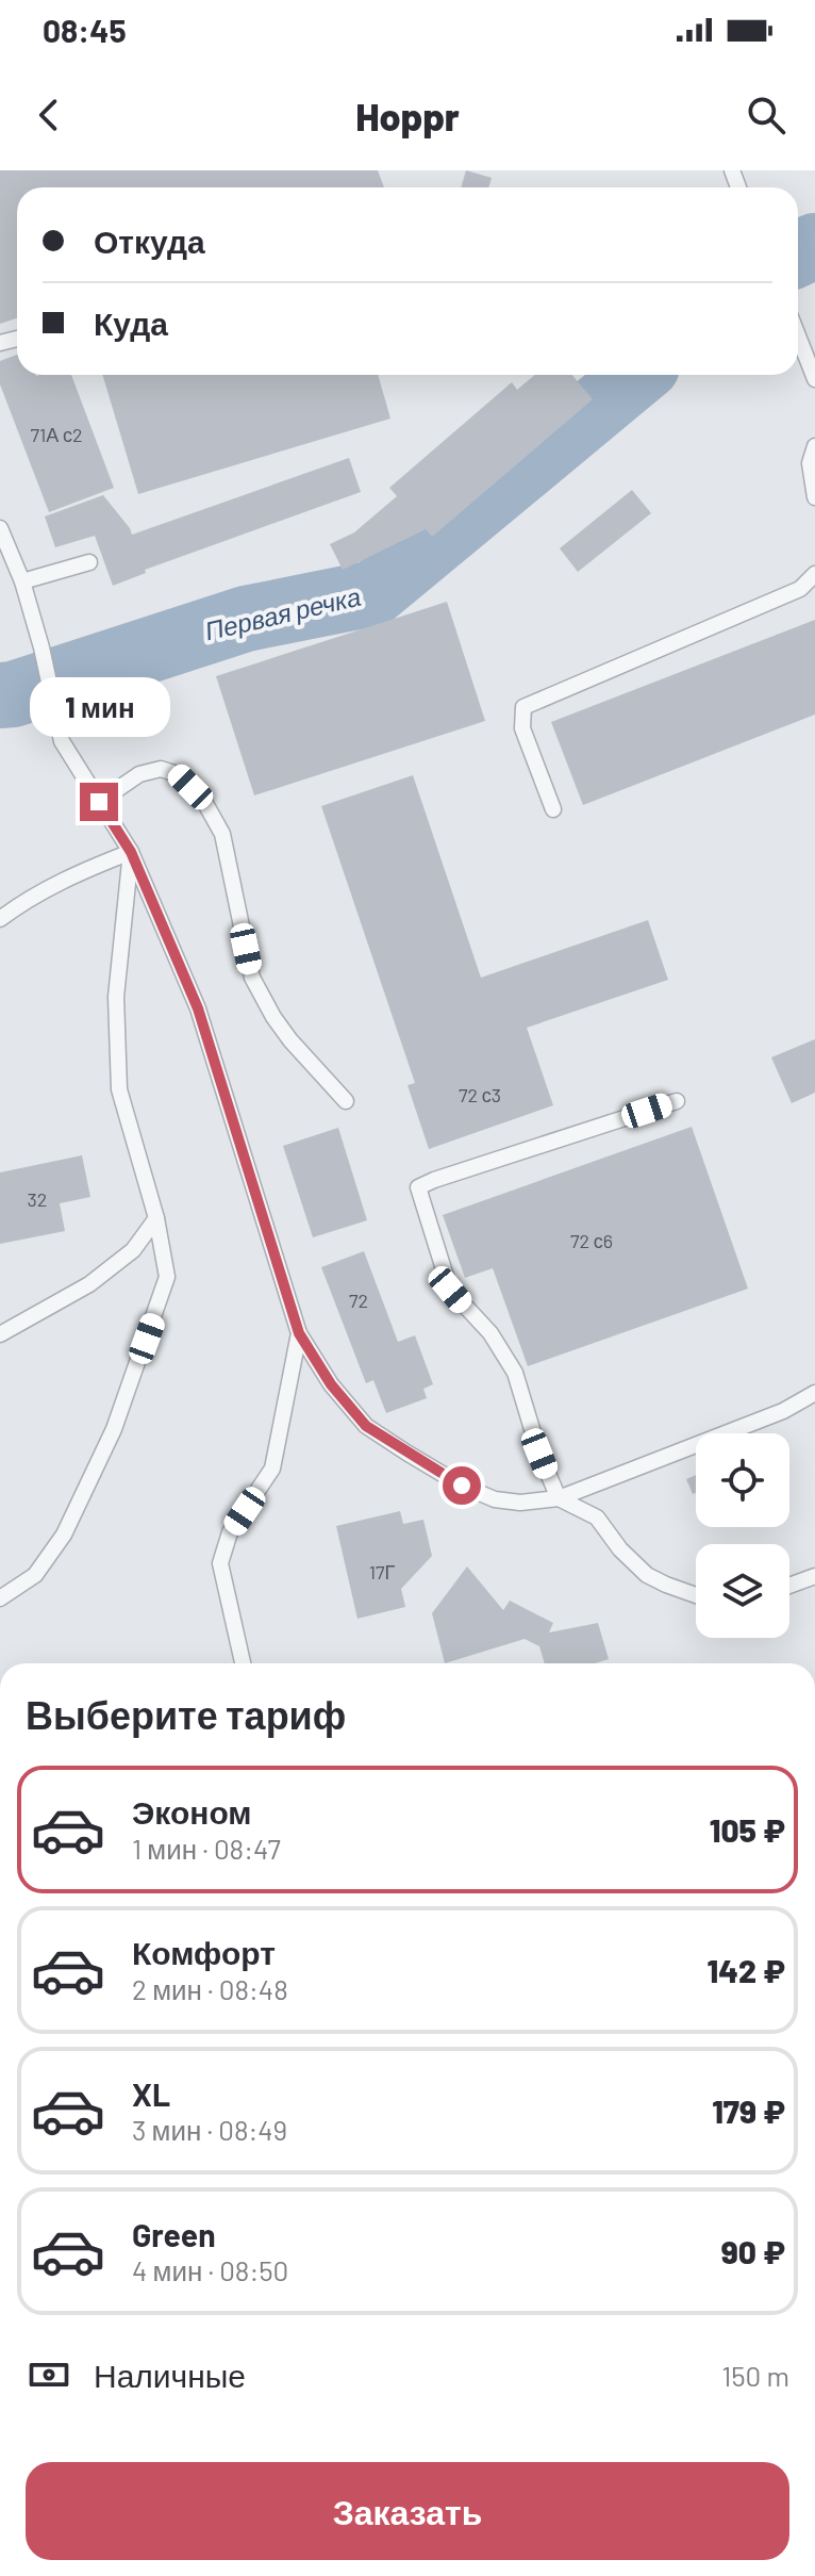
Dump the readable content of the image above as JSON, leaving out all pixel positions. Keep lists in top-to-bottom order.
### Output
{
  "water": ["Первая речка"],
  "house_numbers": [
    "71А с2",
    "72 с3",
    "32",
    "72 с6",
    "72",
    "17Г"
  ],
  "page": {
    "status": "08:45",
    "header": "Hoppr",
    "banner": ["Откуда", "Куда"],
    "bubble": "1 мин",
    "heading": "Выберите тариф",
    "list": [
      {
        "name": "Эконом",
        "note": "1 мин · 08:47",
        "value": "105 ₽"
      },
      {
        "name": "Комфорт",
        "note": "2 мин · 08:48",
        "value": "142 ₽"
      },
      {
        "name": "XL",
        "note": "3 мин · 08:49",
        "value": "179 ₽"
      },
      {
        "name": "Green",
        "note": "4 мин · 08:50",
        "value": "90 ₽"
      }
    ],
    "pay": ["Наличные", "150 m"],
    "buttons": "Заказать"
  }
}
